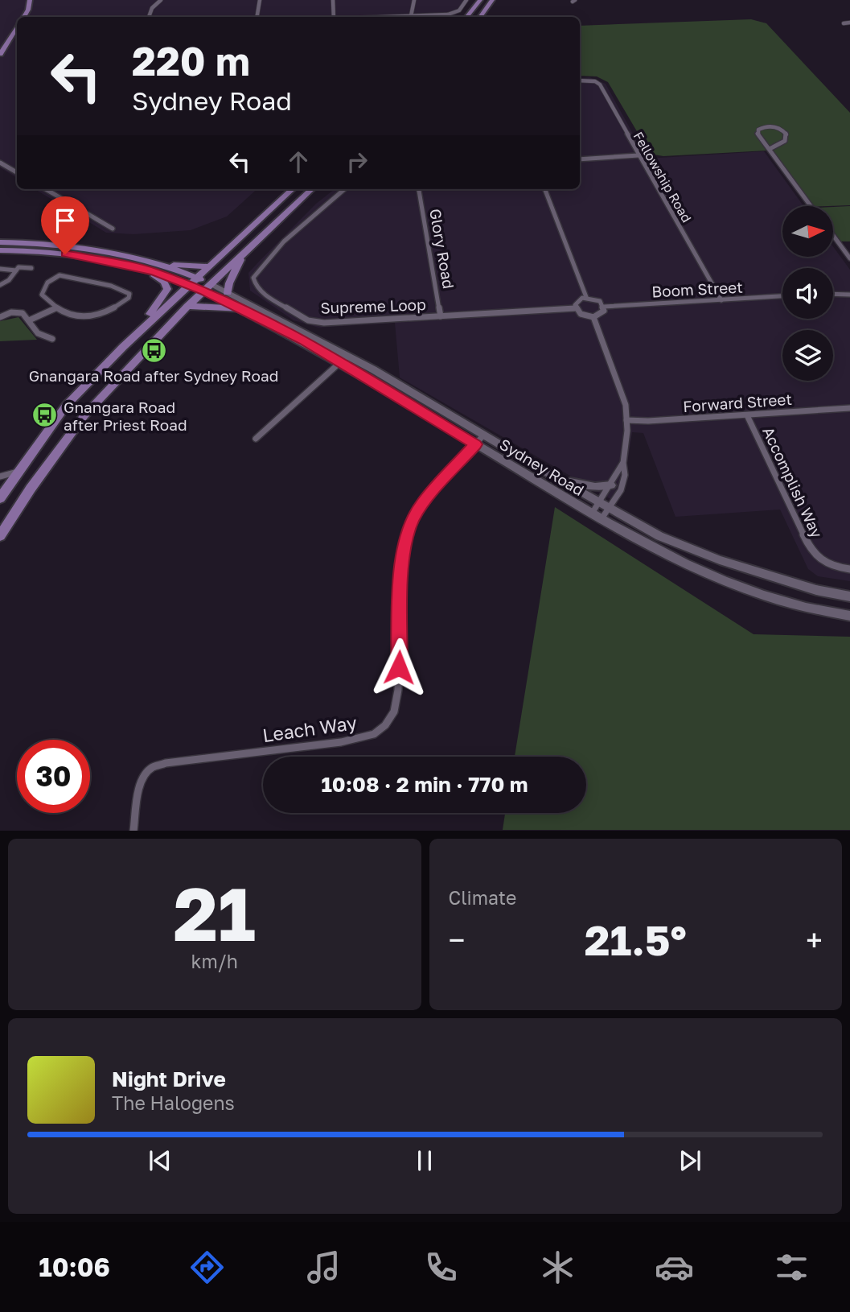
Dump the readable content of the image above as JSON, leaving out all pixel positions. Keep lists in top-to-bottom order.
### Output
{
  "streets": {
    "street": [
      "Fellowship Road",
      "Glory Road",
      "Boom Street",
      "Supreme Loop",
      "Forward Street",
      "Sydney Road",
      "Accomplish Way",
      "Leach Way"
    ]
  },
  "crossings": [
    ["Fellowship Road", "Boom Street"],
    ["Glory Road", "Supreme Loop"],
    ["Boom Street", "Supreme Loop"],
    ["Forward Street", "Accomplish Way"],
    ["Sydney Road", "Leach Way"]
  ],
  "places": {
    "bus stop": ["Gnangara Road after Sydney Road", "Gnangara Road after Priest Road"]
  },
  "north": "right",
  "page": {
    "turn": ["220 m", "Sydney Road"],
    "limit": "30",
    "trip": "10:08 · 2 min · 770 m",
    "tile": [
      ["21", "km/h"],
      "Climate"
    ],
    "heat": ["−", "21.5°", "+"],
    "song": ["Night Drive", "The Halogens"],
    "tabs": "10:06"
  }
}
